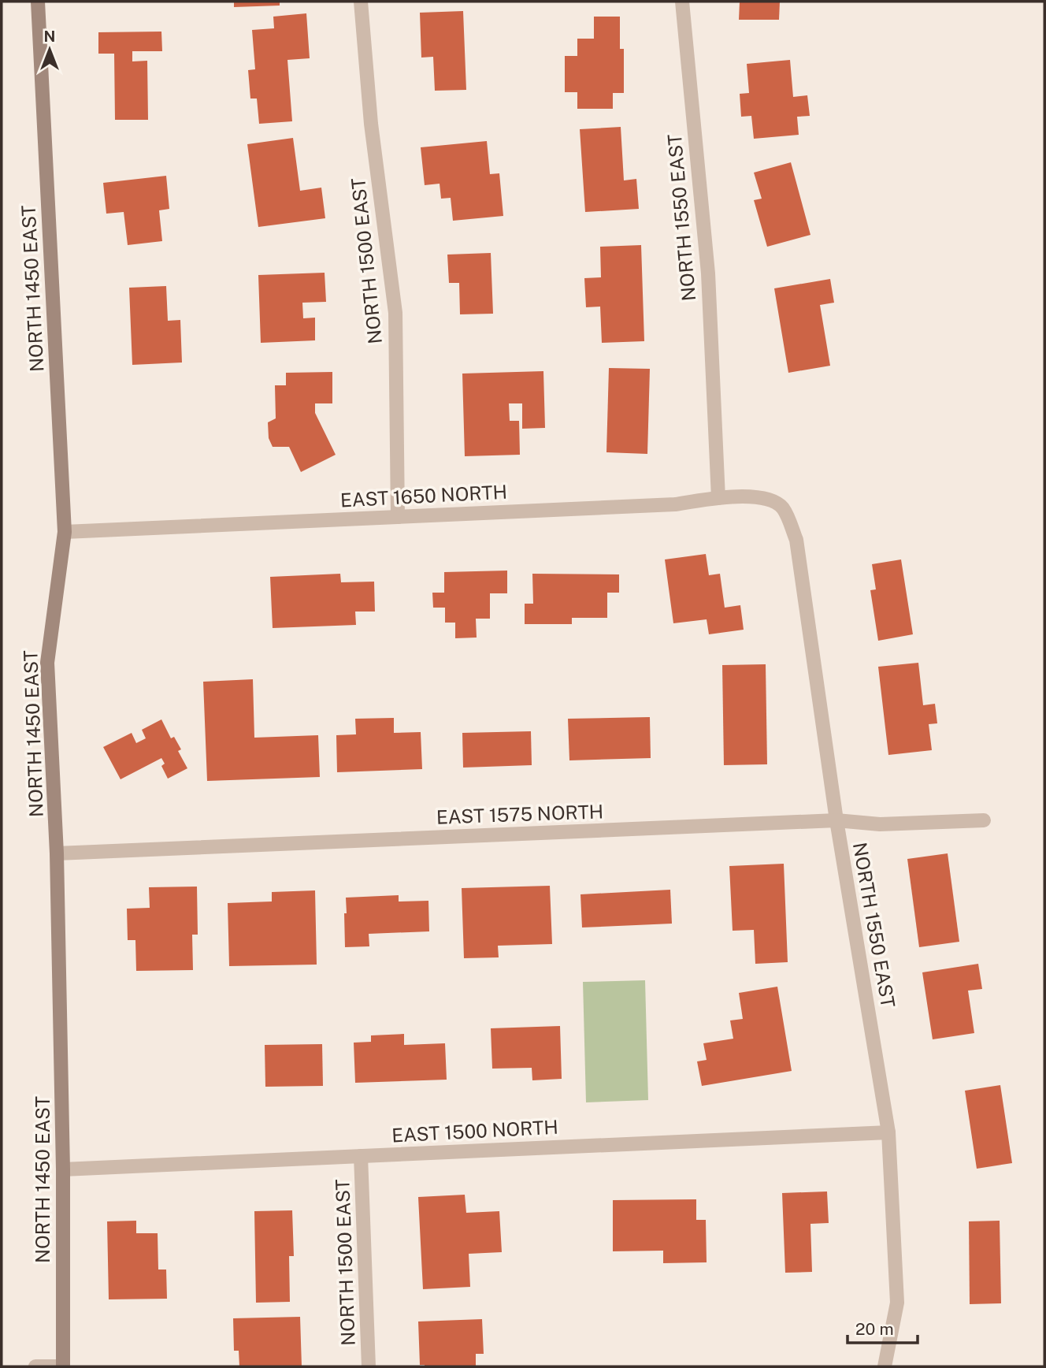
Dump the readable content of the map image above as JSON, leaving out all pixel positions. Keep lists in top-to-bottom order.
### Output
{
  "streets": {
    "street": [
      "NORTH 1550 EAST",
      "NORTH 1500 EAST",
      "NORTH 1450 EAST",
      "EAST 1650 NORTH",
      "EAST 1575 NORTH",
      "EAST 1500 NORTH"
    ]
  },
  "crossings": [
    ["NORTH 1550 EAST", "EAST 1650 NORTH"],
    ["NORTH 1550 EAST", "EAST 1575 NORTH"],
    ["NORTH 1550 EAST", "EAST 1500 NORTH"],
    ["NORTH 1500 EAST", "EAST 1650 NORTH"],
    ["NORTH 1500 EAST", "EAST 1500 NORTH"],
    ["NORTH 1450 EAST", "EAST 1650 NORTH"],
    ["NORTH 1450 EAST", "EAST 1575 NORTH"],
    ["NORTH 1450 EAST", "EAST 1500 NORTH"]
  ],
  "scale_bar": "20 m",
  "north": "top"
}
